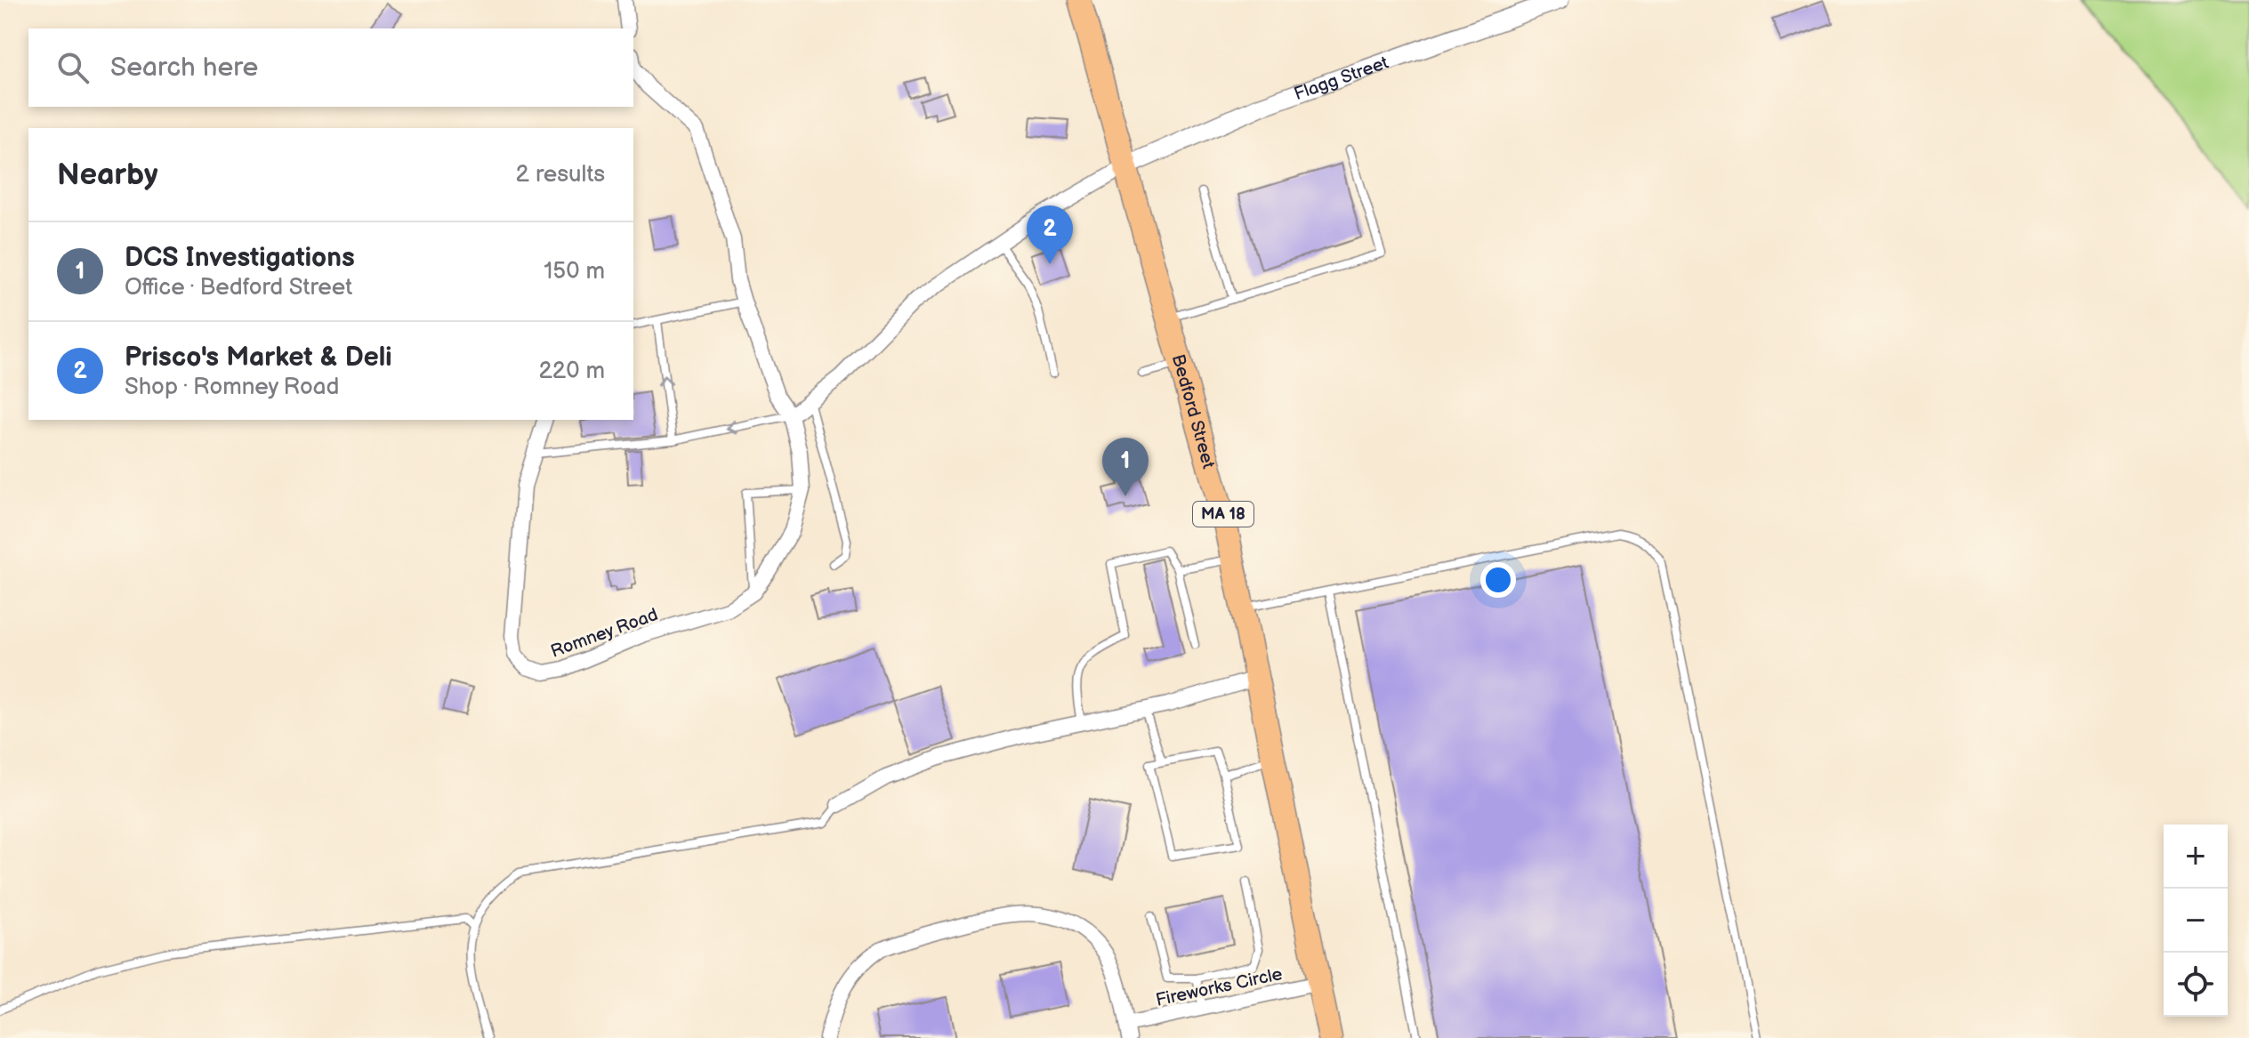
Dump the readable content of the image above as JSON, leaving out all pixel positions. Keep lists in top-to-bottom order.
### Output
{
  "streets": {
    "main road": ["Bedford Street", "MA 18"],
    "street": ["Flagg Street", "Romney Road", "Fireworks Circle"]
  },
  "crossings": [
    ["Flagg Street", "Bedford Street"],
    ["Bedford Street", "Fireworks Circle"]
  ],
  "page": {
    "search": "Search here",
    "heading": ["Nearby", "2 results"],
    "pins": ["2", "1"],
    "list": [
      {
        "mark": "1",
        "name": "DCS Investigations",
        "note": "Office · Bedford Street",
        "value": "150 m"
      },
      {
        "mark": "2",
        "name": "Prisco's Market & Deli",
        "note": "Shop · Romney Road",
        "value": "220 m"
      }
    ],
    "map_buttons": ["+", "−"]
  }
}
